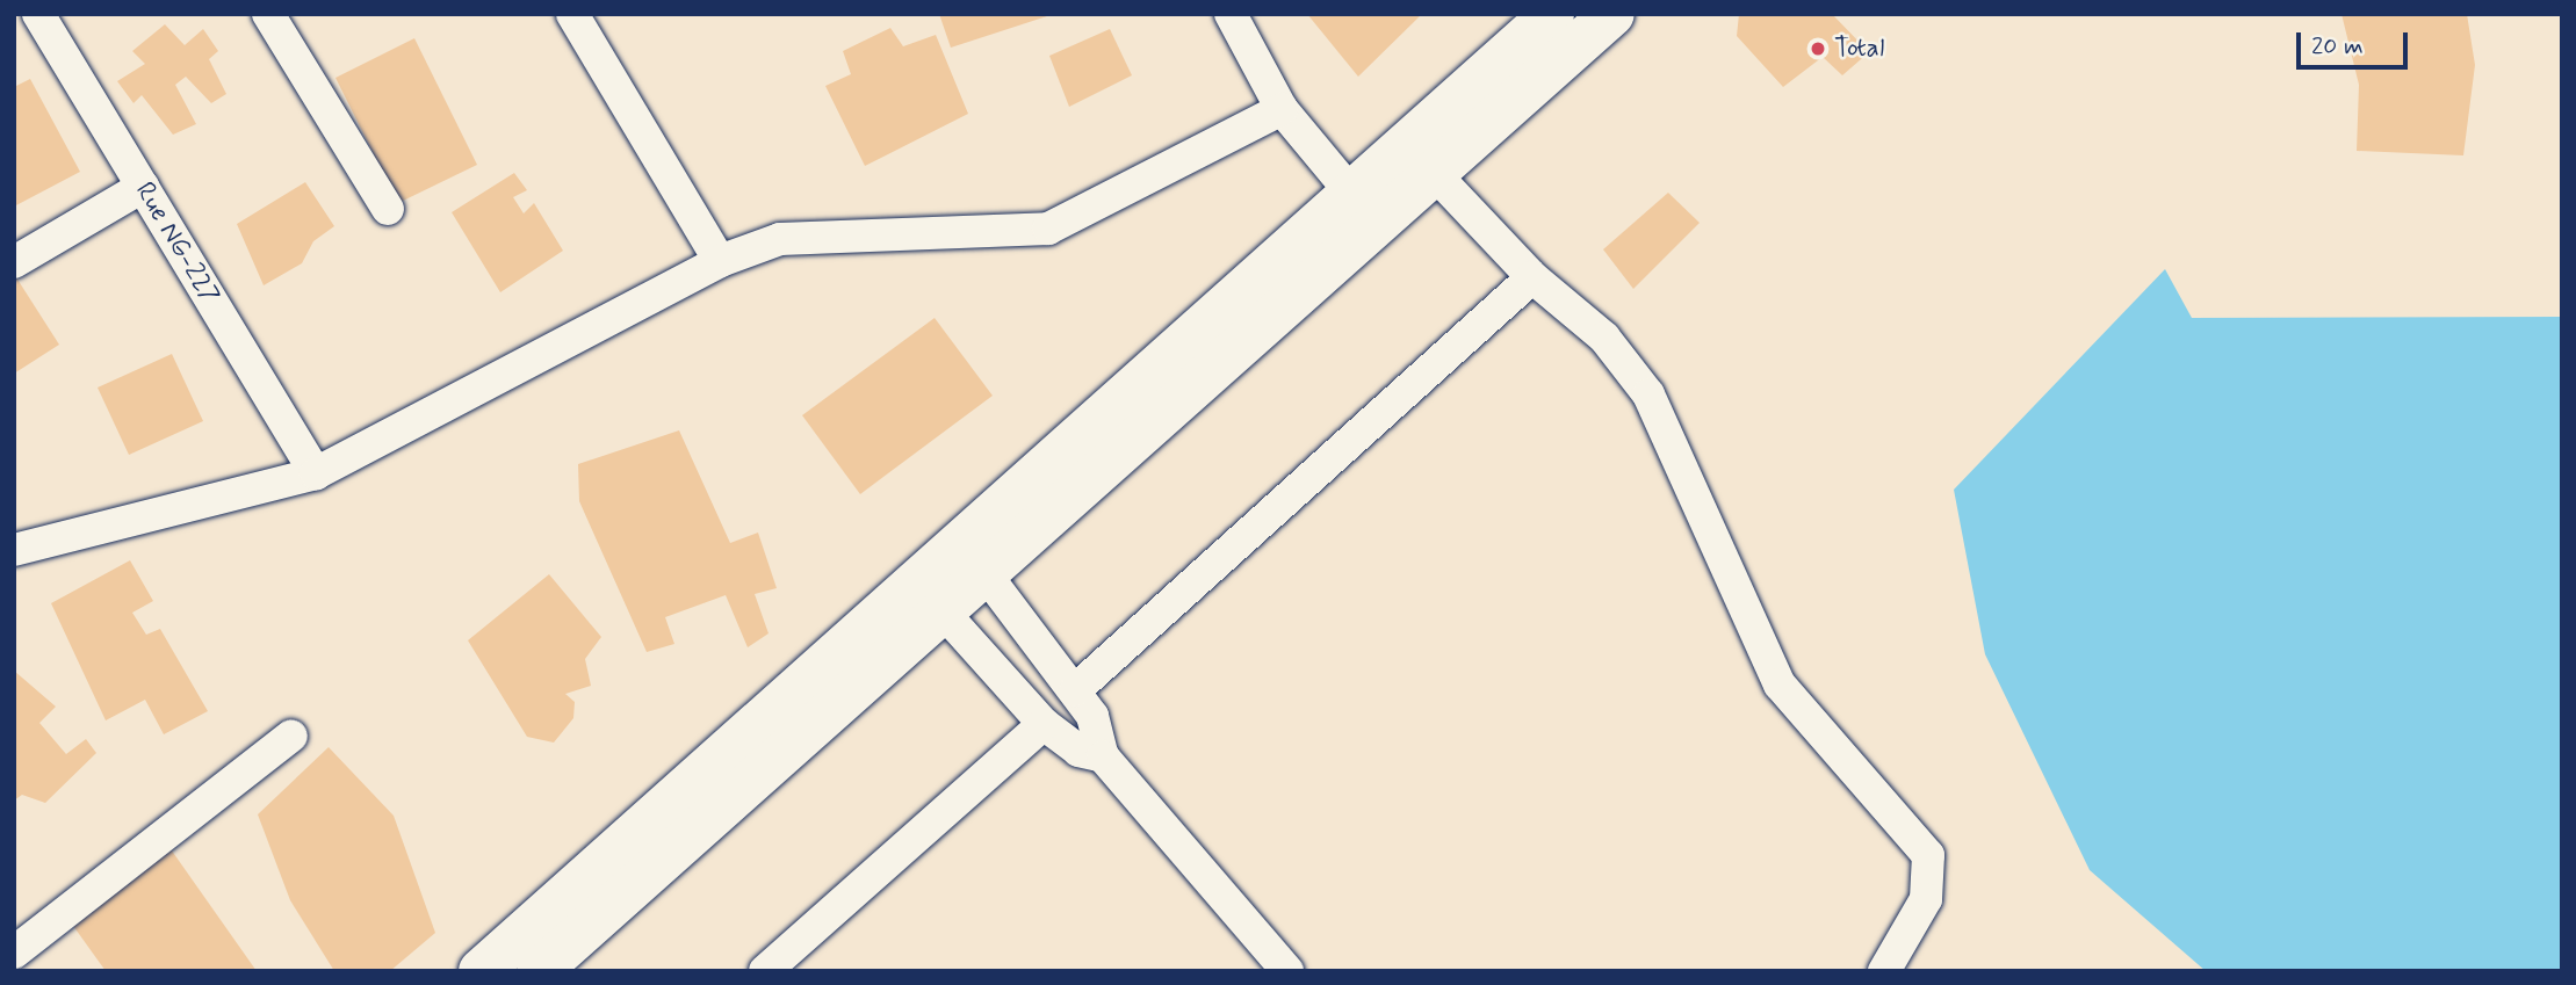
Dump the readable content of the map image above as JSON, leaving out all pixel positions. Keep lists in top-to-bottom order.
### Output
{
  "streets": {
    "street": ["Rue NG-227"]
  },
  "places": ["Total"],
  "scale_bar": "20 m"
}
